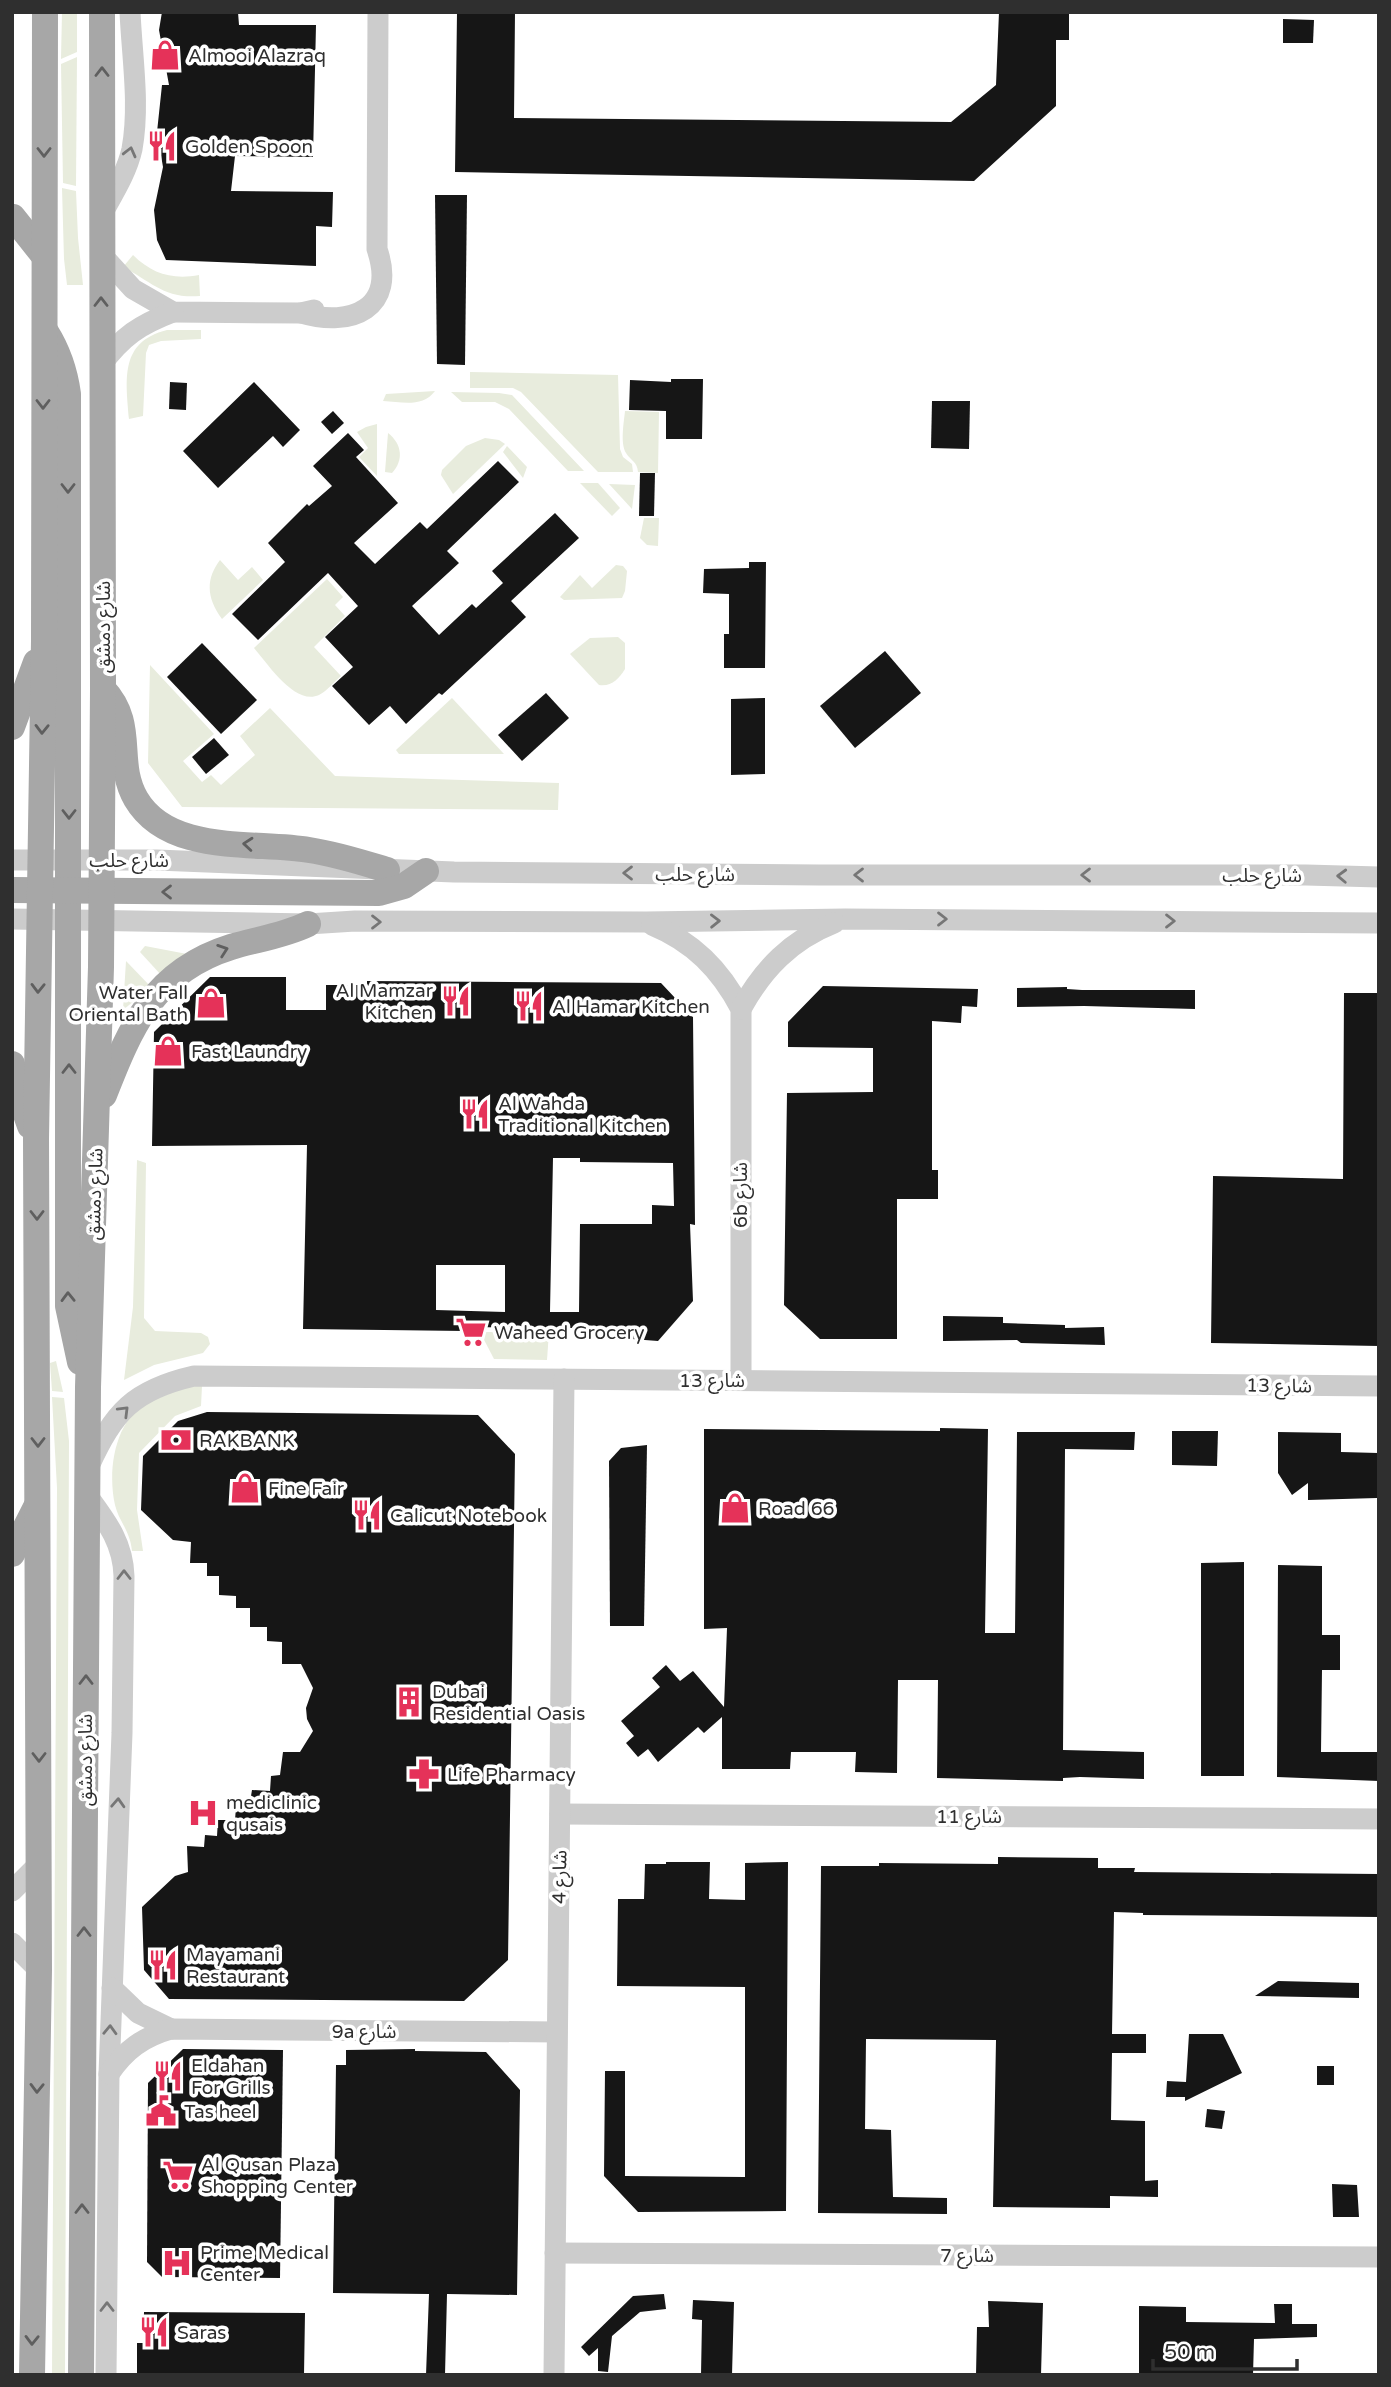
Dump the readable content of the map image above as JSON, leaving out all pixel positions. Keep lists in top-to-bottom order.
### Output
{
  "streets": {
    "main road": ["شارع دمشق"],
    "street": [
      "شارع حلب",
      "6b شارع",
      "شارع 13",
      "شارع 11",
      "شارع 4",
      "9a شارع",
      "شارع 7"
    ]
  },
  "crossings": [
    ["شارع دمشق", "شارع حلب"],
    ["شارع دمشق", "شارع 13"],
    ["6b شارع", "شارع 13"],
    ["شارع 13", "شارع 4"],
    ["شارع 11", "شارع 4"],
    ["شارع 4", "9a شارع"],
    ["شارع 4", "شارع 7"]
  ],
  "one_way": ["شارع 13"],
  "places": {
    "shop": [
      "Almooi Alazraq",
      "Water Fall Oriental Bath",
      "Fast Laundry",
      "Fine Fair",
      "Road 66"
    ],
    "restaurant": [
      "Golden Spoon",
      "Al Mamzar Kitchen",
      "Al Hamar Kitchen",
      "Al Wahda Traditional Kitchen",
      "Calicut Notebook",
      "Mayamani Restaurant",
      "Eldahan For Grills",
      "Saras"
    ],
    "supermarket": ["Waheed Grocery", "Al Qusan Plaza Shopping Center"],
    "bank": ["RAKBANK"],
    "building": ["Dubai Residential Oasis"],
    "pharmacy": ["Life Pharmacy"],
    "hospital": ["mediclinic qusais", "Prime Medical Center"],
    "public building": ["Tas heel"]
  },
  "scale_bar": "50 m"
}
